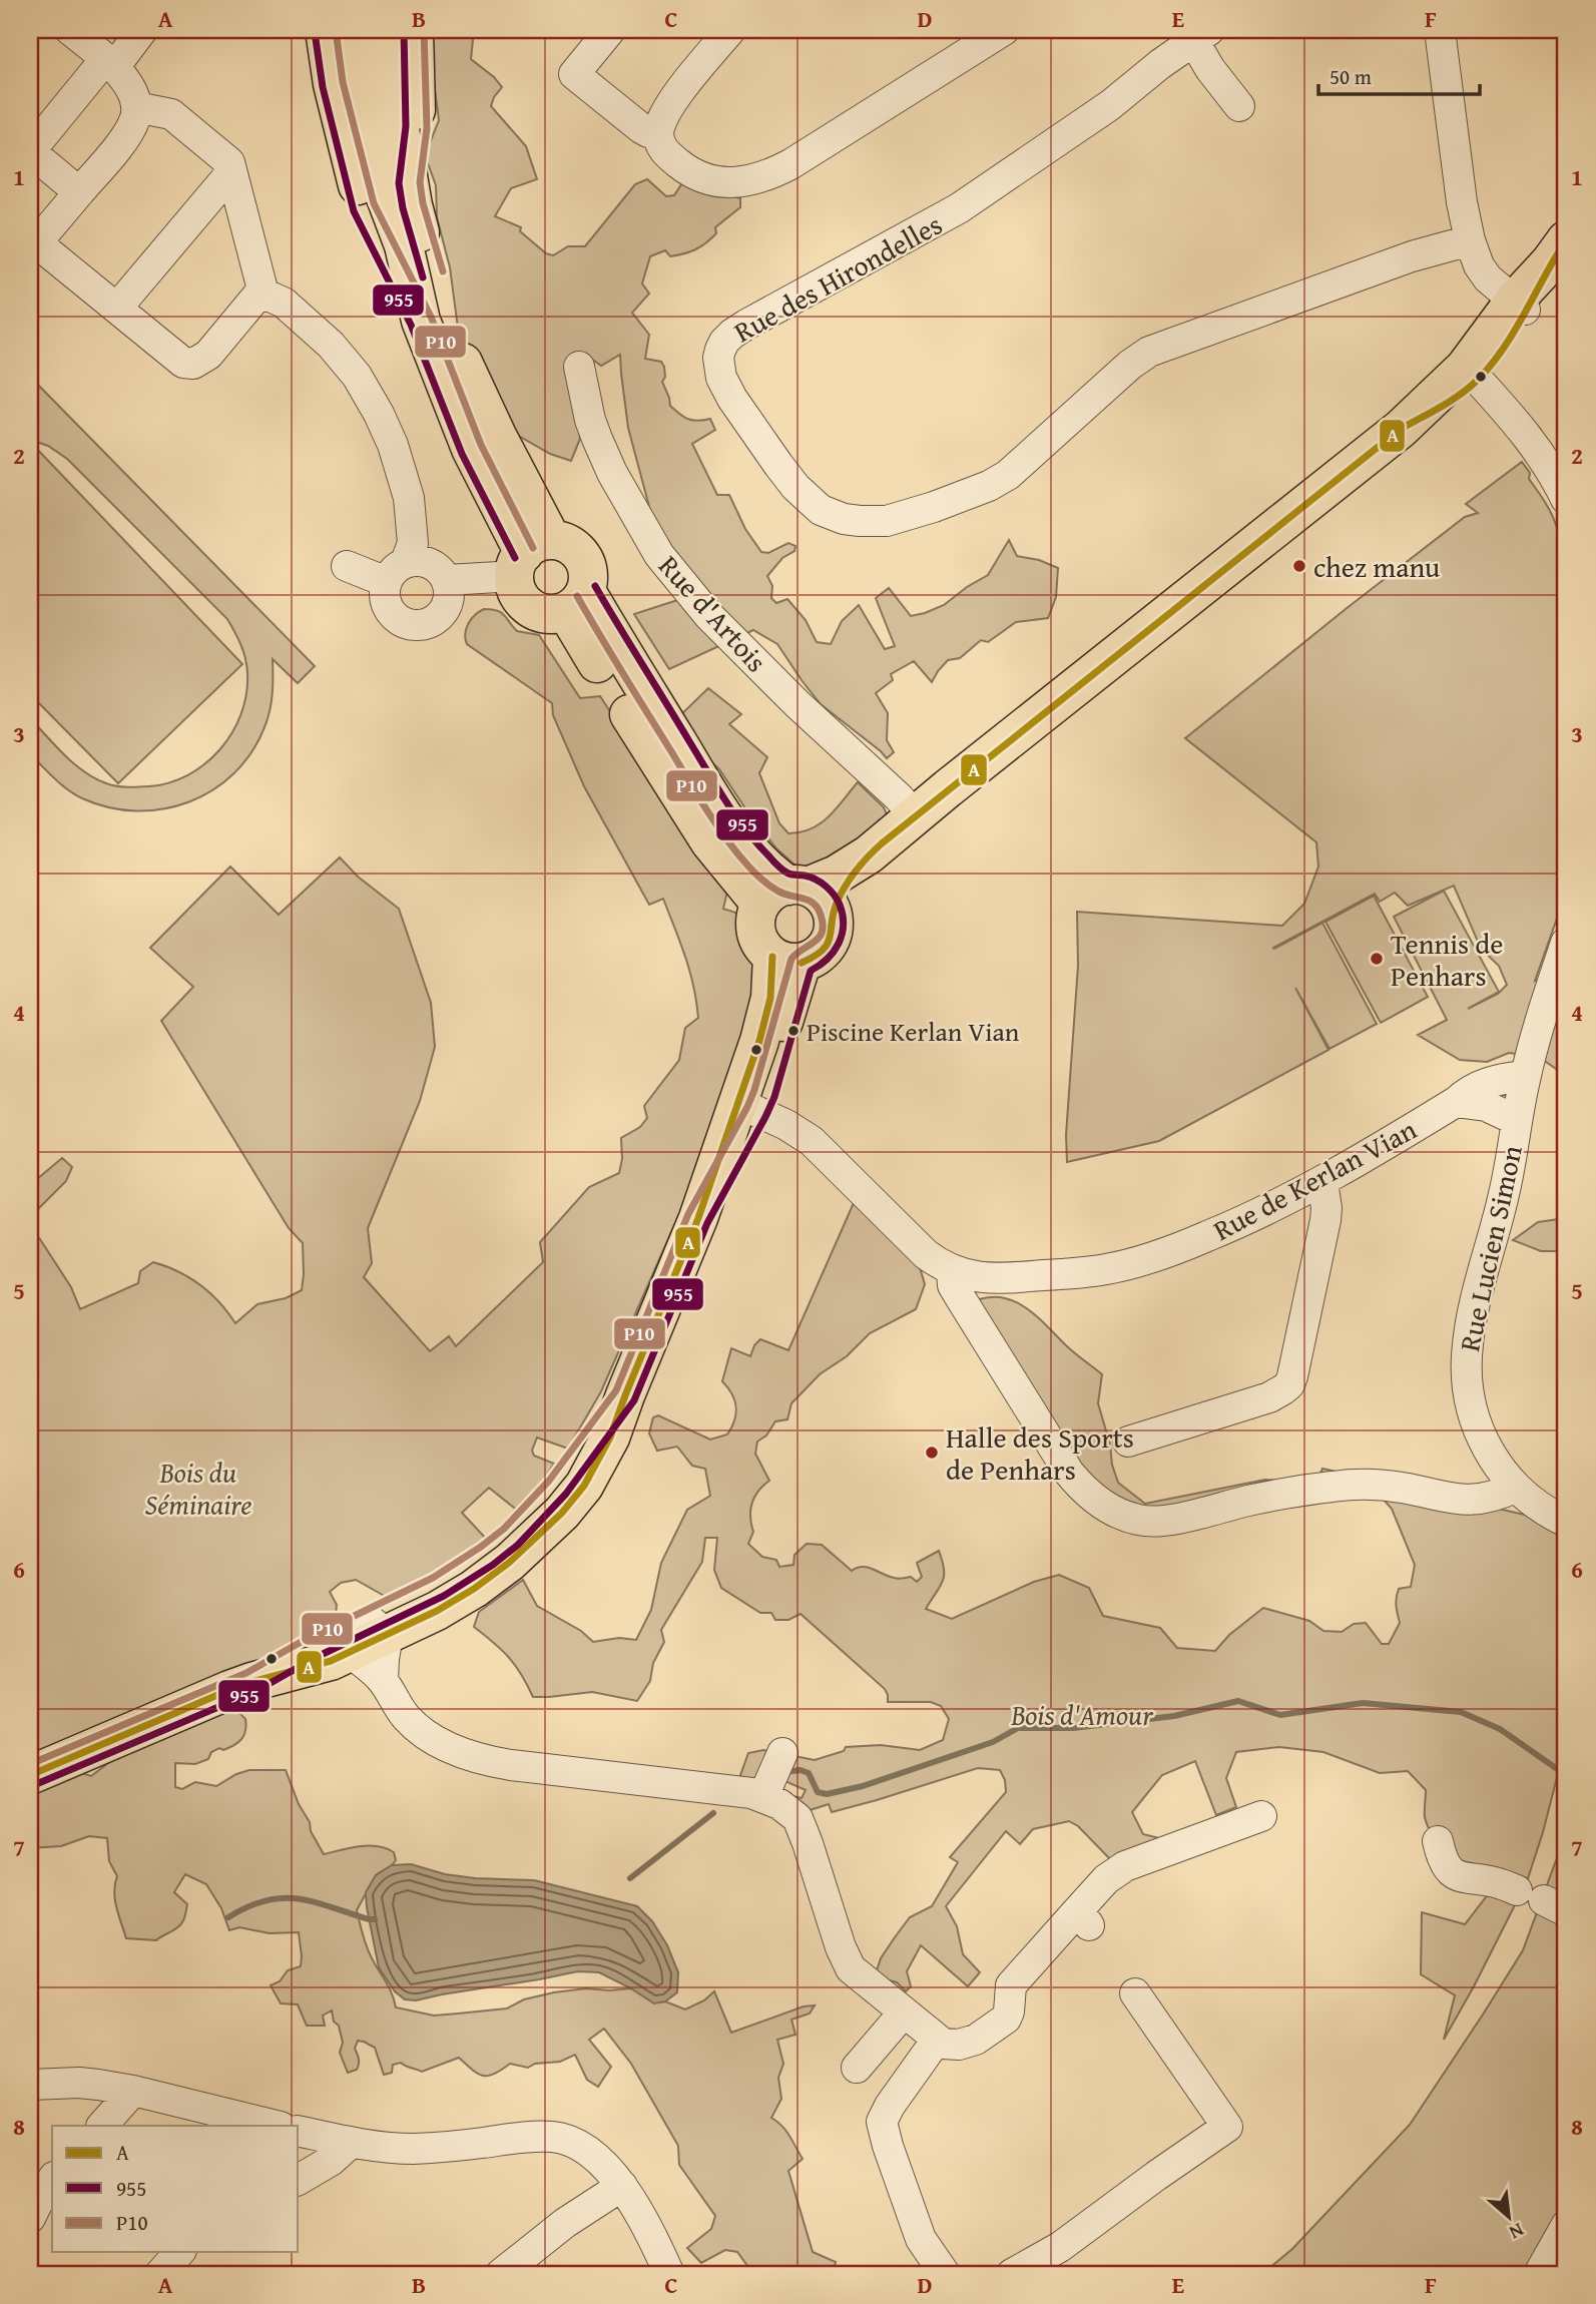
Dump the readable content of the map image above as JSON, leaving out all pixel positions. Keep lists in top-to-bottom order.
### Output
{
  "streets": {
    "street": [
      "Rue des Hirondelles",
      "Rue d'Artois",
      "Rue de Kerlan Vian",
      "Rue Lucien Simon"
    ]
  },
  "crossings": [
    ["Rue de Kerlan Vian", "Rue Lucien Simon"]
  ],
  "parks": ["Bois du Séminaire", "Bois d'Amour"],
  "places": [
    "chez manu",
    "Tennis de Penhars",
    "Piscine Kerlan Vian",
    "Halle des Sports de Penhars"
  ],
  "lines": ["transit line 955", "transit line P10", "transit line A"],
  "legend": ["A", "955", "P10"],
  "scale_bar": "50 m",
  "north": "bottom right",
  "grid": {
    "columns": [
      "A",
      "B",
      "C",
      "D",
      "E",
      "F"
    ],
    "rows": [
      "1",
      "2",
      "3",
      "4",
      "5",
      "6",
      "7",
      "8"
    ]
  }
}
